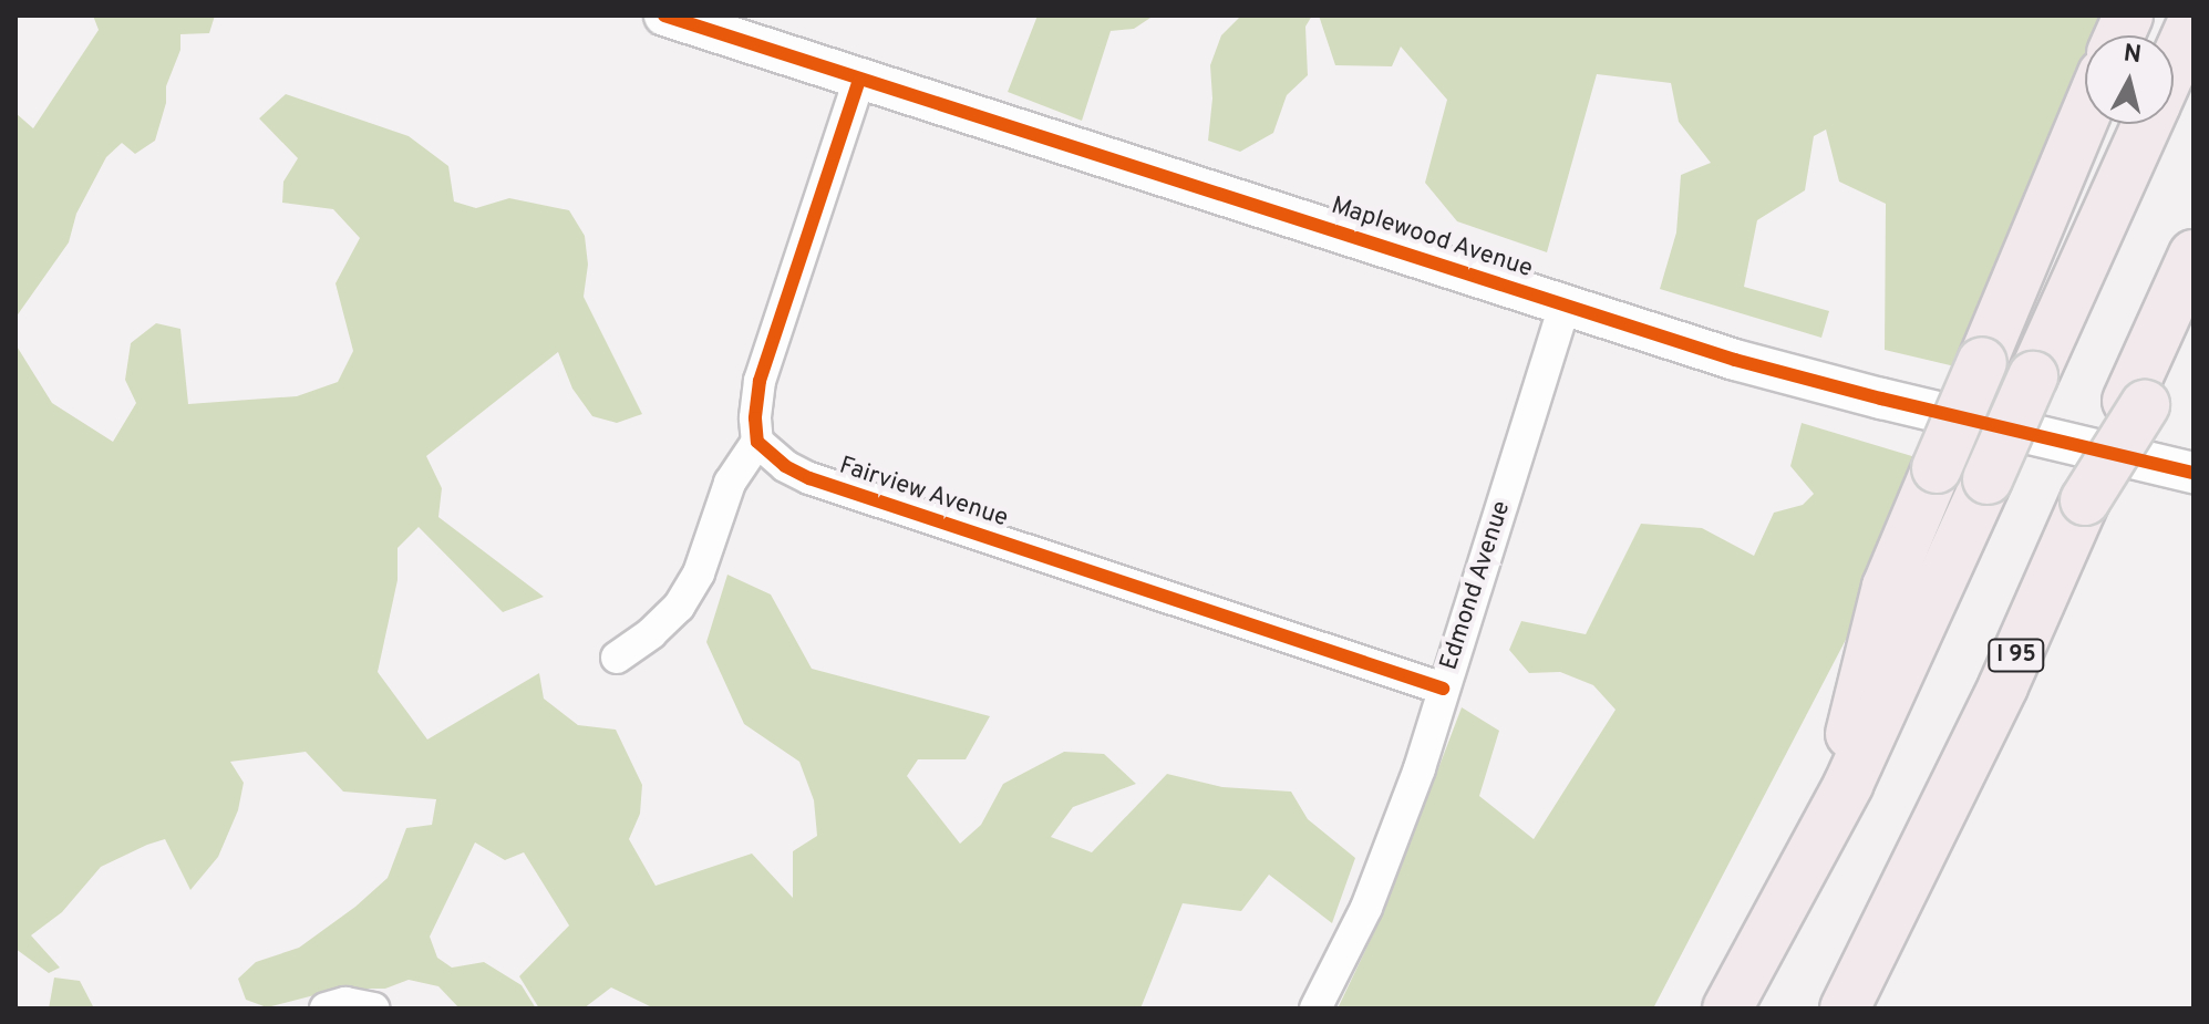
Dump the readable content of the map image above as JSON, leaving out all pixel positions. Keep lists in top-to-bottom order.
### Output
{
  "streets": {
    "highway": ["I 95"],
    "street": ["Maplewood Avenue", "Fairview Avenue", "Edmond Avenue"]
  },
  "crossings": [
    ["Maplewood Avenue", "Edmond Avenue"],
    ["Fairview Avenue", "Edmond Avenue"]
  ],
  "north": "top"
}
